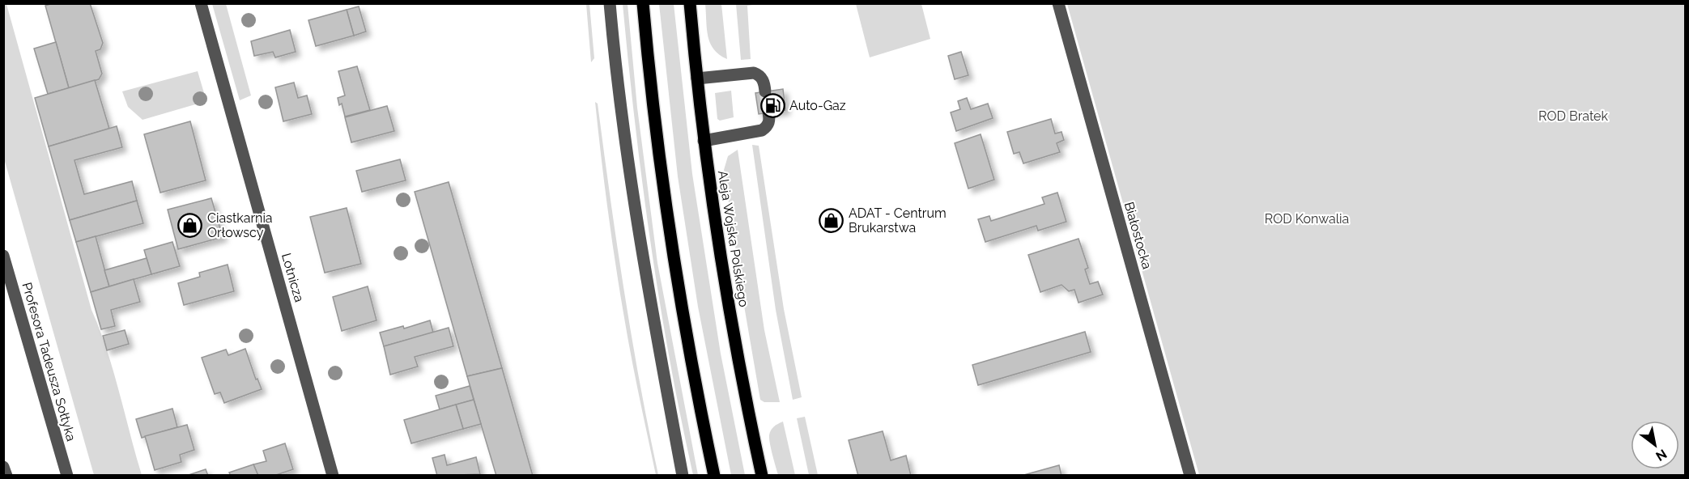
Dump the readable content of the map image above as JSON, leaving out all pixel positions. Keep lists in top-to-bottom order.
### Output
{
  "streets": {
    "main road": ["Aleja Wojska Polskiego"],
    "street": ["Białostocka", "Lotnicza", "Profesora Tadeusza Sołtyka"]
  },
  "parks": ["ROD Bratek", "ROD Konwalia"],
  "places": {
    "fuel station": ["Auto-Gaz"],
    "shop": ["ADAT - Centrum Brukarstwa", "Ciastkarnia Orłowscy"]
  },
  "north": "bottom right"
}
